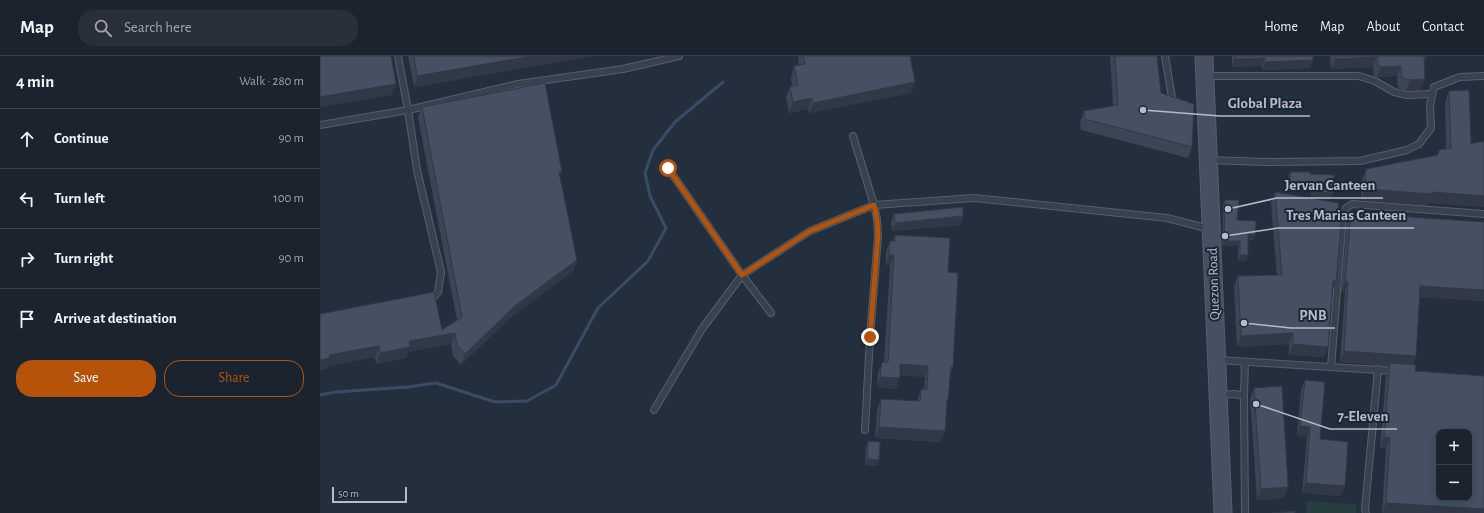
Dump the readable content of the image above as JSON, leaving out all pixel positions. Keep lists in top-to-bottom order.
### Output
{
  "streets": {
    "main road": ["Quezon Road"]
  },
  "places": [
    "Global Plaza",
    "Jervan Canteen",
    "Tres Marias Canteen",
    "PNB",
    "7-Eleven"
  ],
  "scale_bar": "50 m",
  "page": {
    "header": "Map",
    "search": "Search here",
    "nav": [
      "Home",
      "Map",
      "About",
      "Contact"
    ],
    "heading": ["4 min", "Walk · 280 m"],
    "list": [
      ["Continue", "90 m"],
      ["Turn left", "100 m"],
      ["Turn right", "90 m"],
      "Arrive at destination"
    ],
    "buttons": ["Save", "Share"],
    "map_buttons": ["+", "−"],
    "scale": "50 m"
  }
}
